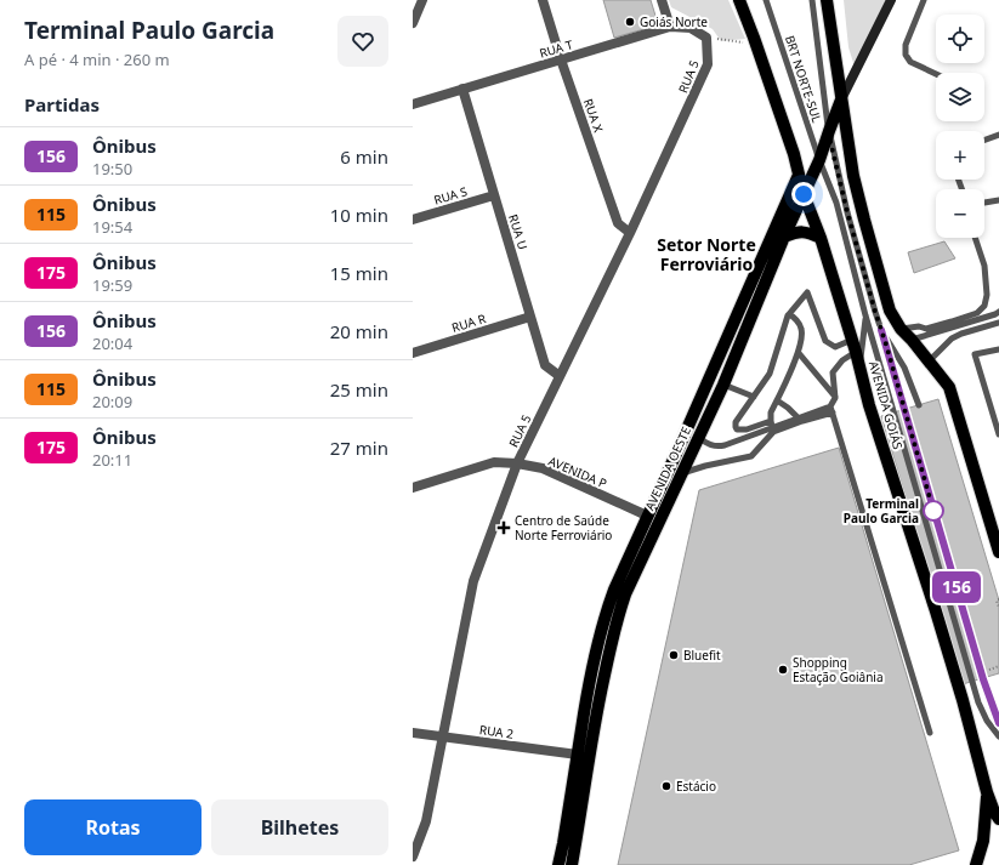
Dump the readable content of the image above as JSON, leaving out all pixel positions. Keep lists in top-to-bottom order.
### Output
{
  "streets": {
    "main road": ["AVENIDA GOIÁS", "AVENIDA OESTE"],
    "street": [
      "RUA T",
      "RUA 5",
      "RUA X",
      "RUA S",
      "RUA U",
      "RUA R",
      "AVENIDA P",
      "RUA 2"
    ],
    "lane": ["BRT NORTE-SUL"]
  },
  "crossings": [
    ["RUA T", "RUA 5"],
    ["RUA T", "RUA X"],
    ["RUA T", "RUA U"],
    ["RUA 5", "RUA X"],
    ["RUA 5", "RUA U"],
    ["RUA 5", "AVENIDA P"],
    ["RUA 5", "RUA 2"],
    ["BRT NORTE-SUL", "AVENIDA OESTE"],
    ["RUA S", "RUA U"],
    ["RUA U", "RUA R"],
    ["AVENIDA GOIÁS", "AVENIDA OESTE"],
    ["AVENIDA OESTE", "AVENIDA P"],
    ["AVENIDA OESTE", "RUA 2"]
  ],
  "districts": ["Setor Norte Ferroviário"],
  "places": {
    "other": [
      "Goiás Norte",
      "Terminal Paulo Garcia",
      "Bluefit",
      "Shopping Estação Goiânia",
      "Estácio"
    ],
    "health": ["Centro de Saúde Norte Ferroviário"]
  },
  "lines": ["bus line 156"],
  "page": {
    "heading": [
      ["Terminal Paulo Garcia", "A pé · 4 min · 260 m"],
      "Partidas"
    ],
    "on_map": "156",
    "map_buttons": ["+", "−"],
    "list": [
      {
        "mark": "156",
        "name": "Ônibus",
        "note": "19:50",
        "value": "6 min"
      },
      {
        "mark": "115",
        "name": "Ônibus",
        "note": "19:54",
        "value": "10 min"
      },
      {
        "mark": "175",
        "name": "Ônibus",
        "note": "19:59",
        "value": "15 min"
      },
      {
        "mark": "156",
        "name": "Ônibus",
        "note": "20:04",
        "value": "20 min"
      },
      {
        "mark": "115",
        "name": "Ônibus",
        "note": "20:09",
        "value": "25 min"
      },
      {
        "mark": "175",
        "name": "Ônibus",
        "note": "20:11",
        "value": "27 min"
      }
    ],
    "buttons": ["Rotas", "Bilhetes"]
  }
}
